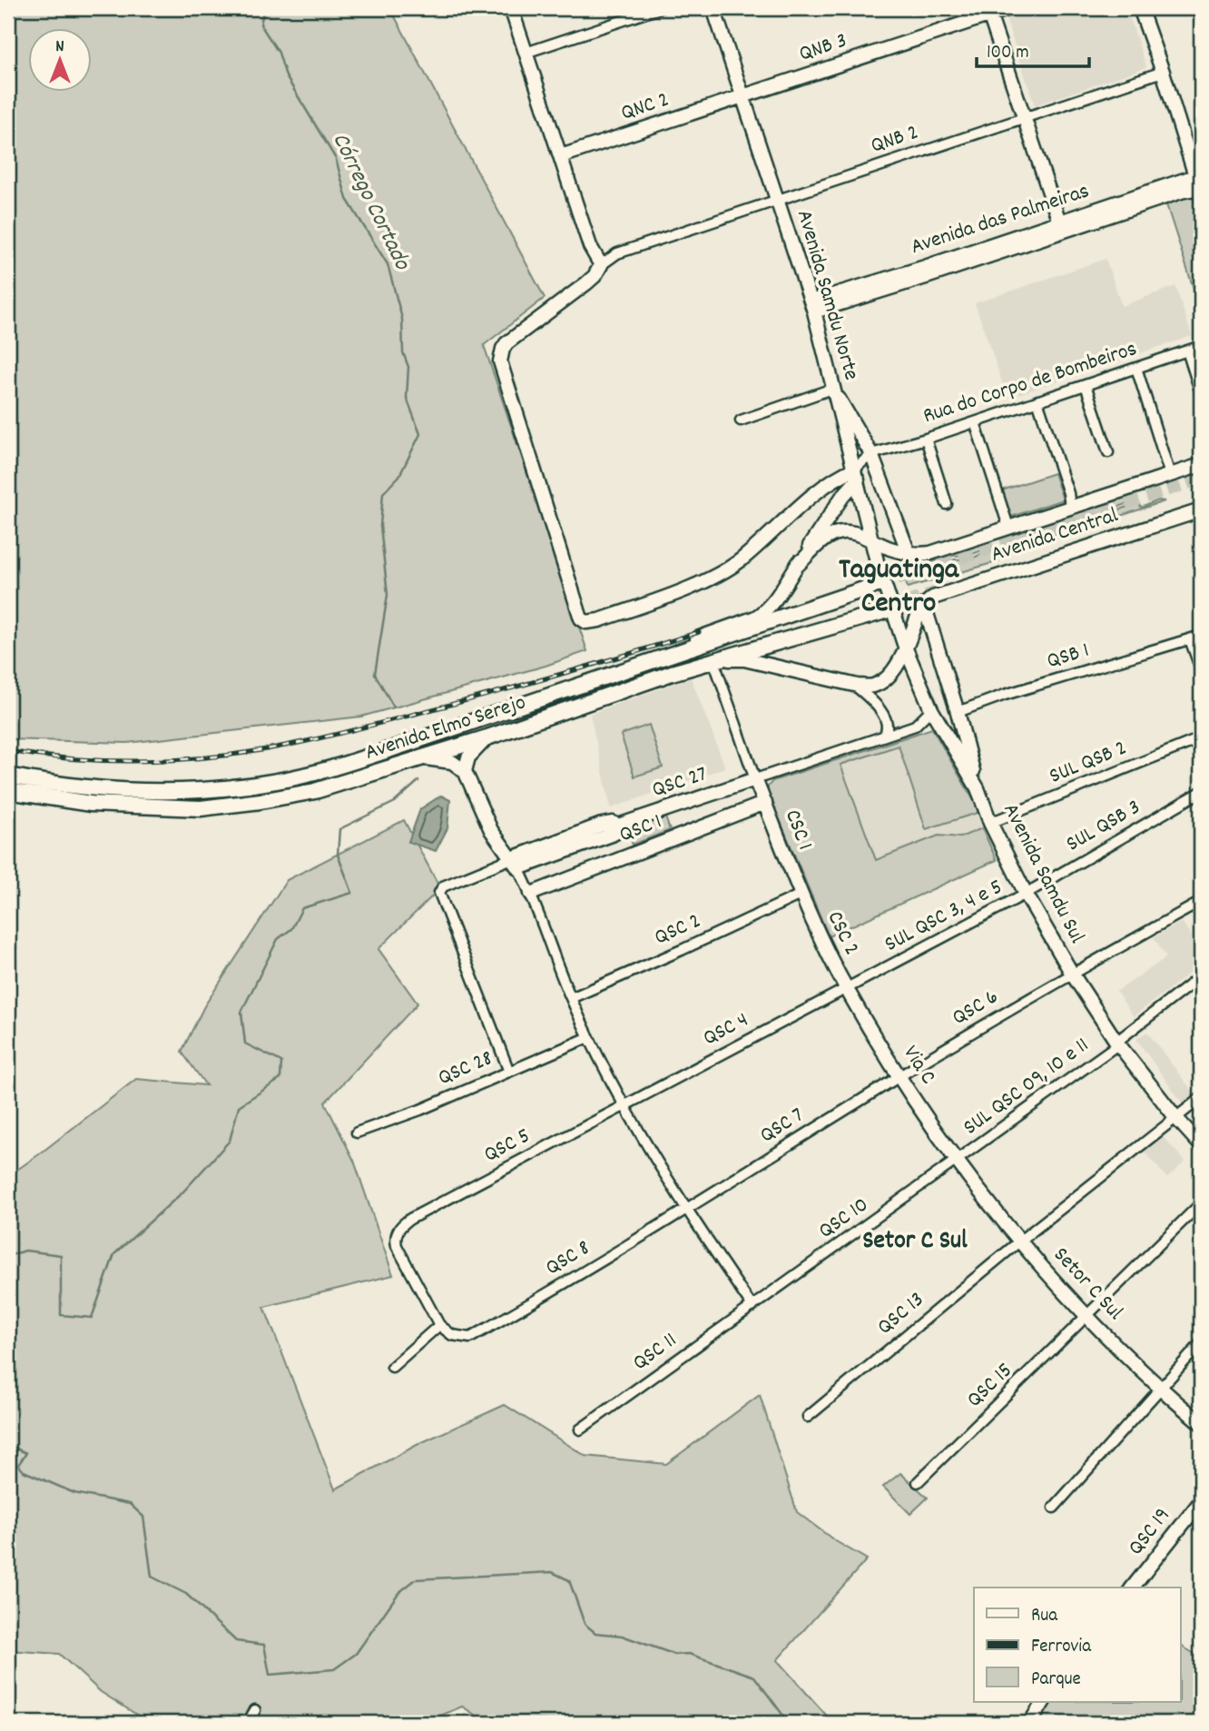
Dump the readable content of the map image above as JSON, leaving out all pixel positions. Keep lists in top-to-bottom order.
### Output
{
  "streets": {
    "main road": [
      "QNB 3",
      "QNC 2",
      "Avenida das Palmeiras",
      "Avenida Samdu Norte",
      "Avenida Central",
      "Avenida Elmo Serejo",
      "QSC 27",
      "QSC 1",
      "CSC 1",
      "Avenida Samdu Sul",
      "CSC 2",
      "Via C",
      "Setor C Sul",
      "QSC 19"
    ],
    "street": [
      "QNB 2",
      "Rua do Corpo de Bombeiros",
      "QSB 1",
      "SUL QSB 2",
      "SUL QSB 3",
      "SUL QSC 3, 4 e 5",
      "QSC 2",
      "QSC 6",
      "QSC 4",
      "QSC 28",
      "SUL QSC 09, 10 e 11",
      "QSC 7",
      "QSC 5",
      "QSC 10",
      "QSC 8",
      "QSC 13",
      "QSC 11",
      "QSC 15"
    ]
  },
  "crossings": [
    ["QNB 3", "QNC 2"],
    ["QNB 3", "Avenida Samdu Norte"],
    ["QNC 2", "Avenida Samdu Norte"],
    ["QNB 2", "Avenida Samdu Norte"],
    ["Avenida das Palmeiras", "Avenida Samdu Norte"],
    ["Avenida Samdu Norte", "Avenida Central"],
    ["Avenida Samdu Norte", "Avenida Elmo Serejo"],
    ["Avenida Samdu Norte", "Avenida Samdu Sul"],
    ["Avenida Elmo Serejo", "Avenida Samdu Sul"],
    ["SUL QSB 2", "Avenida Samdu Sul"],
    ["QSC 27", "CSC 1"],
    ["SUL QSB 3", "Avenida Samdu Sul"],
    ["SUL QSB 3", "SUL QSC 3, 4 e 5"],
    ["QSC 1", "CSC 1"],
    ["CSC 1", "QSC 2"],
    ["CSC 1", "CSC 2"],
    ["Avenida Samdu Sul", "SUL QSC 3, 4 e 5"],
    ["Avenida Samdu Sul", "QSC 6"],
    ["Avenida Samdu Sul", "SUL QSC 09, 10 e 11"],
    ["Avenida Samdu Sul", "QSC 13"],
    ["SUL QSC 3, 4 e 5", "CSC 2"],
    ["SUL QSC 3, 4 e 5", "QSC 4"],
    ["SUL QSC 3, 4 e 5", "Via C"],
    ["QSC 2", "CSC 2"],
    ["CSC 2", "QSC 4"],
    ["CSC 2", "Via C"],
    ["QSC 6", "Via C"],
    ["QSC 6", "QSC 7"],
    ["QSC 4", "Via C"],
    ["QSC 4", "QSC 5"],
    ["Via C", "SUL QSC 09, 10 e 11"],
    ["Via C", "QSC 7"],
    ["Via C", "QSC 10"],
    ["Via C", "Setor C Sul"],
    ["SUL QSC 09, 10 e 11", "QSC 10"],
    ["SUL QSC 09, 10 e 11", "Setor C Sul"],
    ["QSC 7", "QSC 8"],
    ["QSC 5", "QSC 8"],
    ["QSC 10", "Setor C Sul"],
    ["QSC 10", "QSC 11"],
    ["Setor C Sul", "QSC 13"],
    ["Setor C Sul", "QSC 15"]
  ],
  "districts": ["Taguatinga Centro", "Setor C Sul"],
  "water": ["Córrego Cortado"],
  "legend": ["Rua", "Ferrovia", "Parque"],
  "scale_bar": "100 m",
  "north": "top"
}
